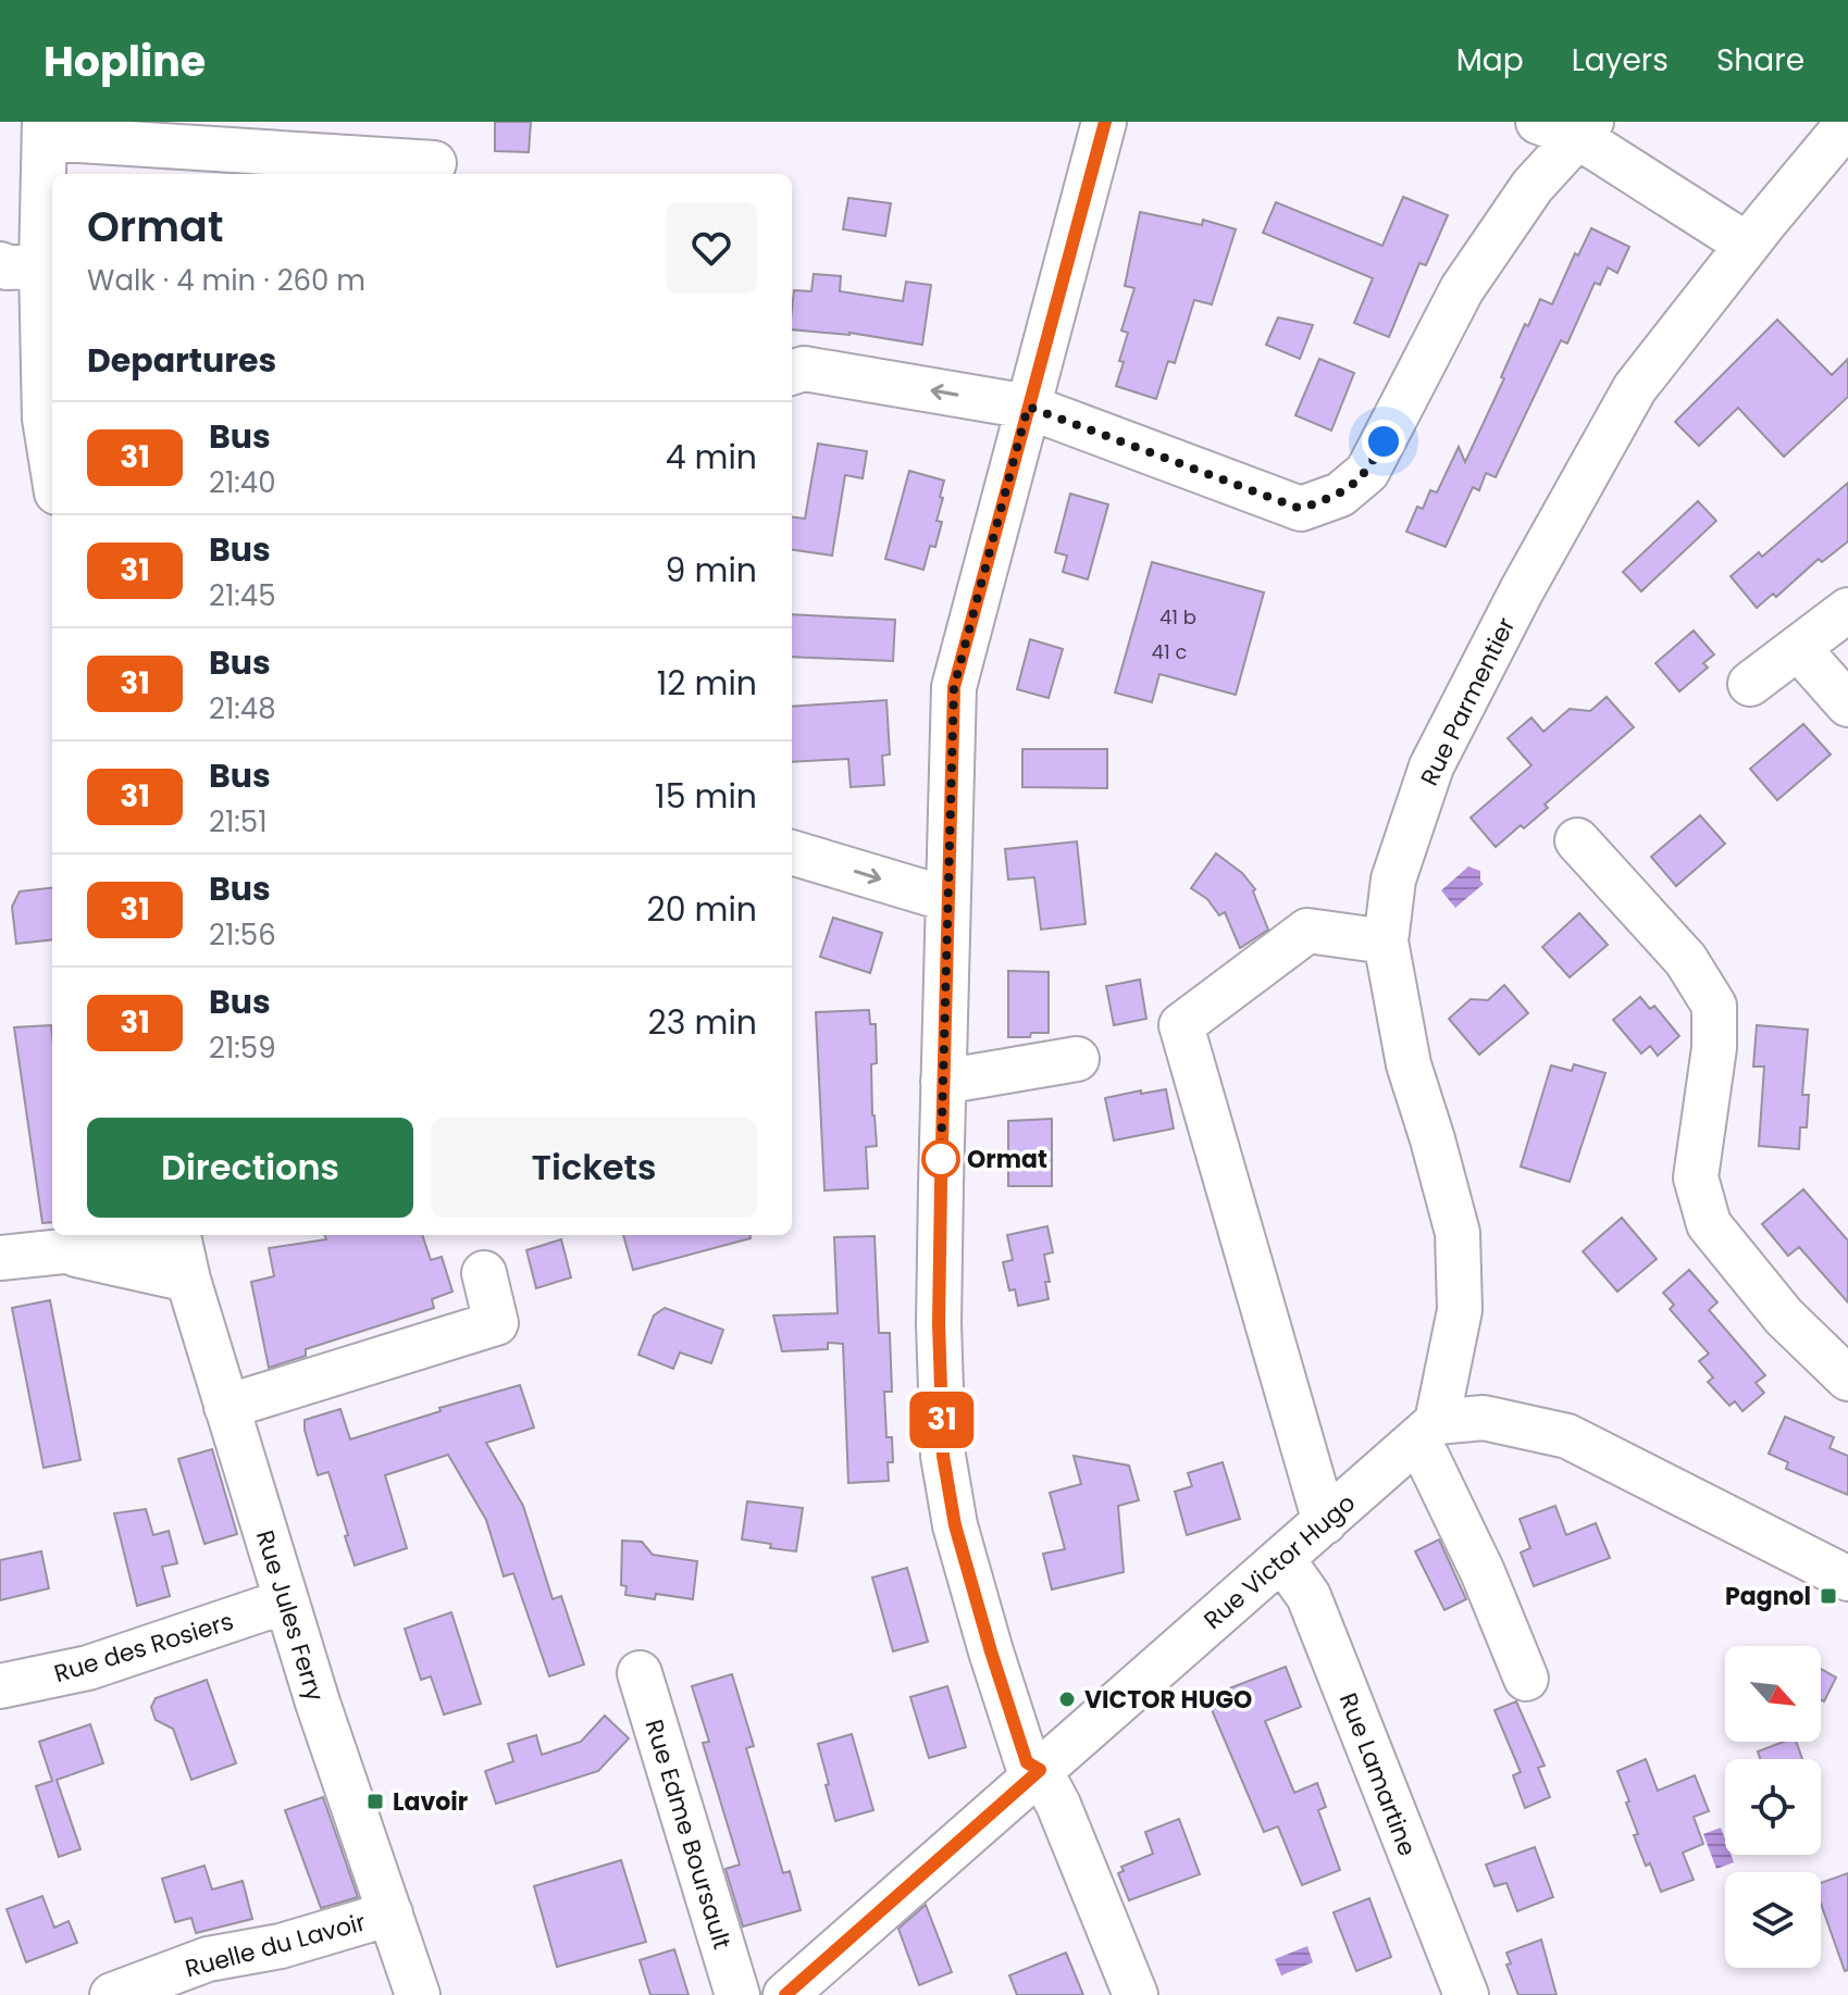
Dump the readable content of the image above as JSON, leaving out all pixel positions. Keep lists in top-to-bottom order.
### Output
{
  "streets": {
    "street": [
      "Rue Parmentier",
      "Rue Victor Hugo",
      "Rue Jules Ferry",
      "Rue des Rosiers",
      "Rue Lamartine",
      "Rue Edme Boursault",
      "Ruelle du Lavoir"
    ]
  },
  "crossings": [
    ["Rue Parmentier", "Rue Victor Hugo"],
    ["Rue Victor Hugo", "Rue Lamartine"],
    ["Rue Jules Ferry", "Rue des Rosiers"],
    ["Rue Jules Ferry", "Ruelle du Lavoir"]
  ],
  "places": {
    "other": ["Ormat", "VICTOR HUGO"],
    "transit": ["Pagnol", "Lavoir"]
  },
  "lines": ["bus line 31"],
  "house_numbers": ["41 b", "41 c"],
  "north": "bottom right",
  "page": {
    "header": "Hopline",
    "nav": ["Map", "Layers", "Share"],
    "on_map": "31",
    "heading": [
      ["Ormat", "Walk · 4 min · 260 m"],
      "Departures"
    ],
    "list": [
      {
        "mark": "31",
        "name": "Bus",
        "note": "21:40",
        "value": "4 min"
      },
      {
        "mark": "31",
        "name": "Bus",
        "note": "21:45",
        "value": "9 min"
      },
      {
        "mark": "31",
        "name": "Bus",
        "note": "21:48",
        "value": "12 min"
      },
      {
        "mark": "31",
        "name": "Bus",
        "note": "21:51",
        "value": "15 min"
      },
      {
        "mark": "31",
        "name": "Bus",
        "note": "21:56",
        "value": "20 min"
      },
      {
        "mark": "31",
        "name": "Bus",
        "note": "21:59",
        "value": "23 min"
      }
    ],
    "buttons": ["Directions", "Tickets"]
  }
}
